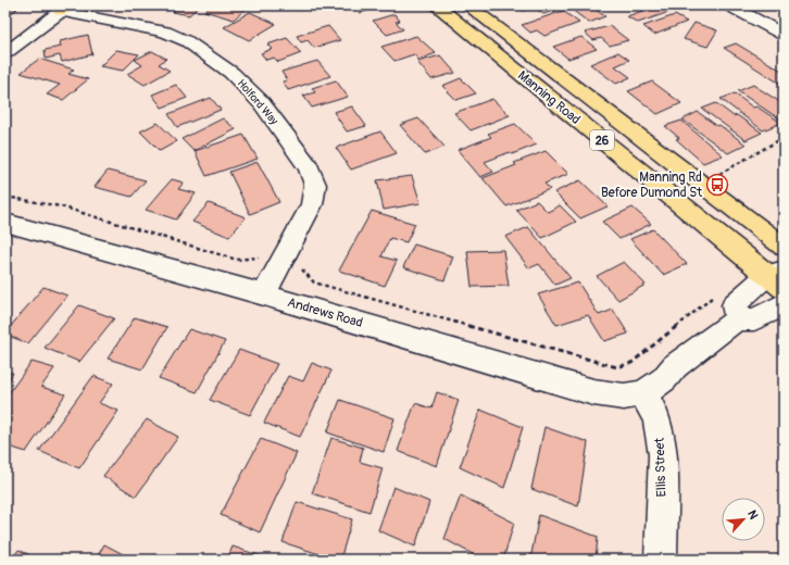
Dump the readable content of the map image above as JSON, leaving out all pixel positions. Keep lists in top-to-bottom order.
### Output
{
  "streets": {
    "main road": ["Manning Road", "26"],
    "street": ["Holford Way", "Andrews Road", "Ellis Street"]
  },
  "crossings": [
    ["Holford Way", "Andrews Road"],
    ["Andrews Road", "Ellis Street"]
  ],
  "places": {
    "bus stop": ["Manning Rd Before Dumond St"]
  },
  "north": "top right"
}
